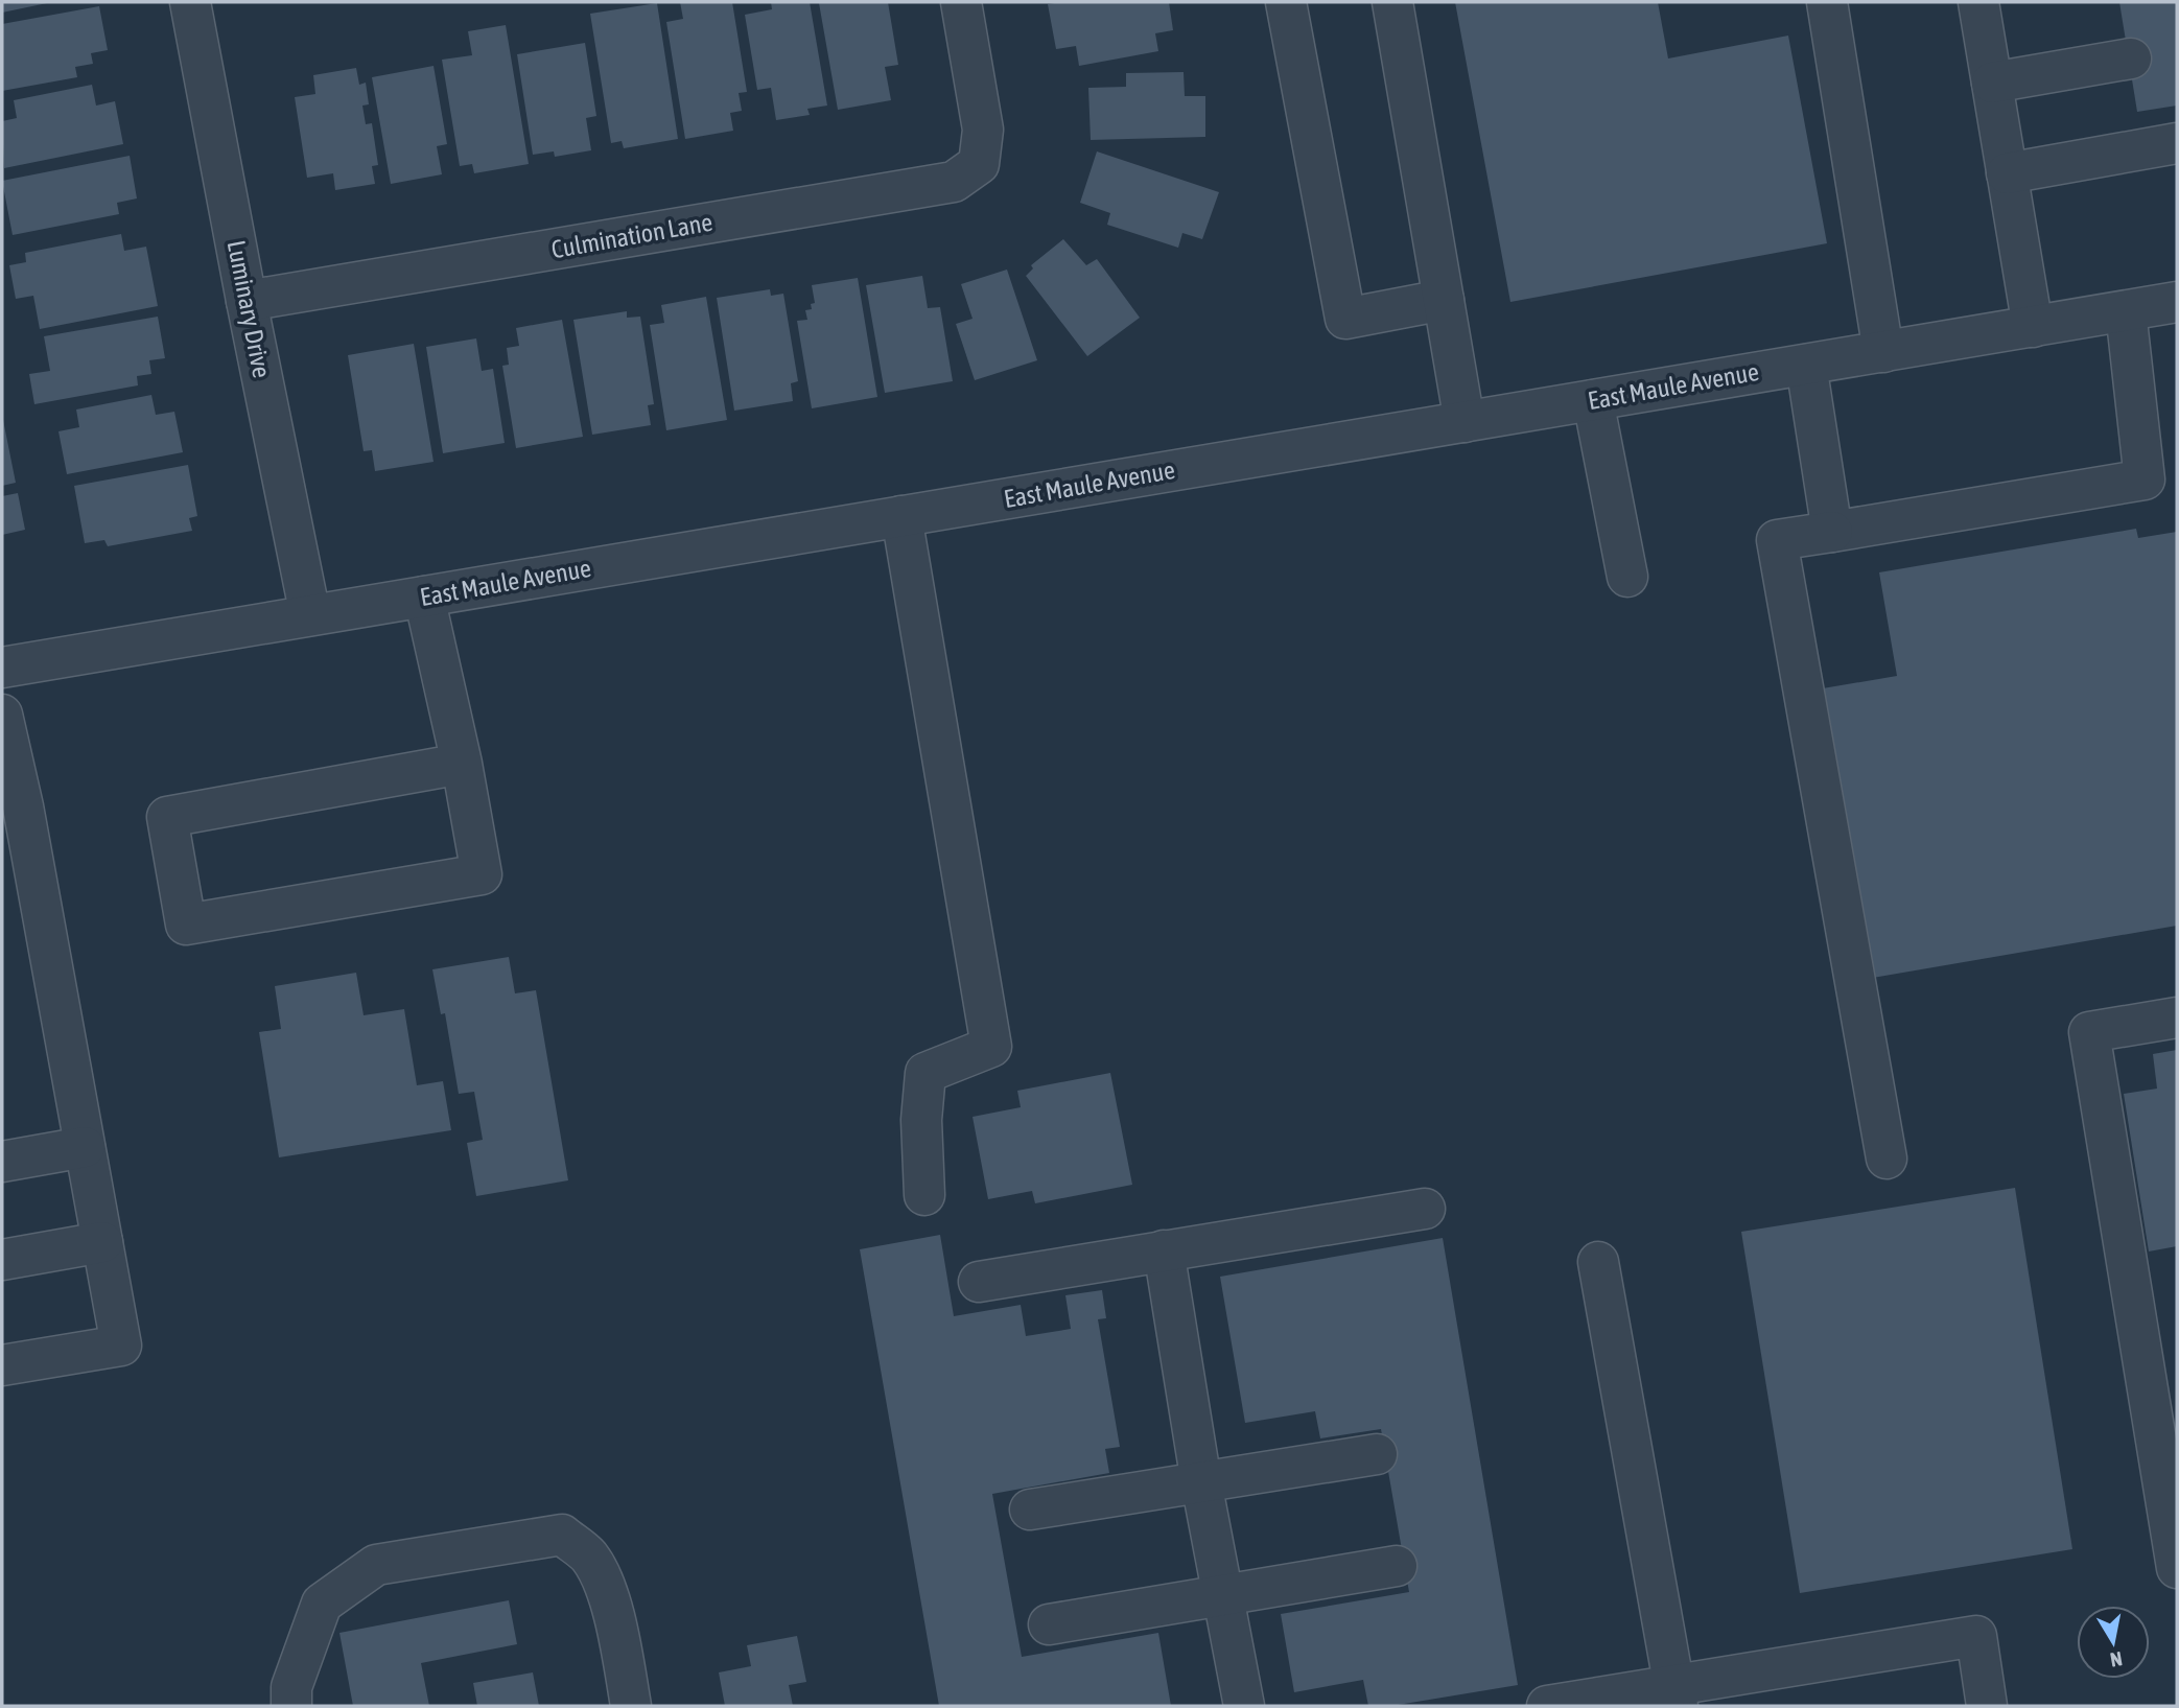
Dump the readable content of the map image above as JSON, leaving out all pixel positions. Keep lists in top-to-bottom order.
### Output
{
  "streets": {
    "street": ["Culmination Lane", "Luminary Drive", "East Maule Avenue"]
  },
  "crossings": [
    ["Culmination Lane", "Luminary Drive"],
    ["Luminary Drive", "East Maule Avenue"]
  ],
  "north": "bottom"
}
